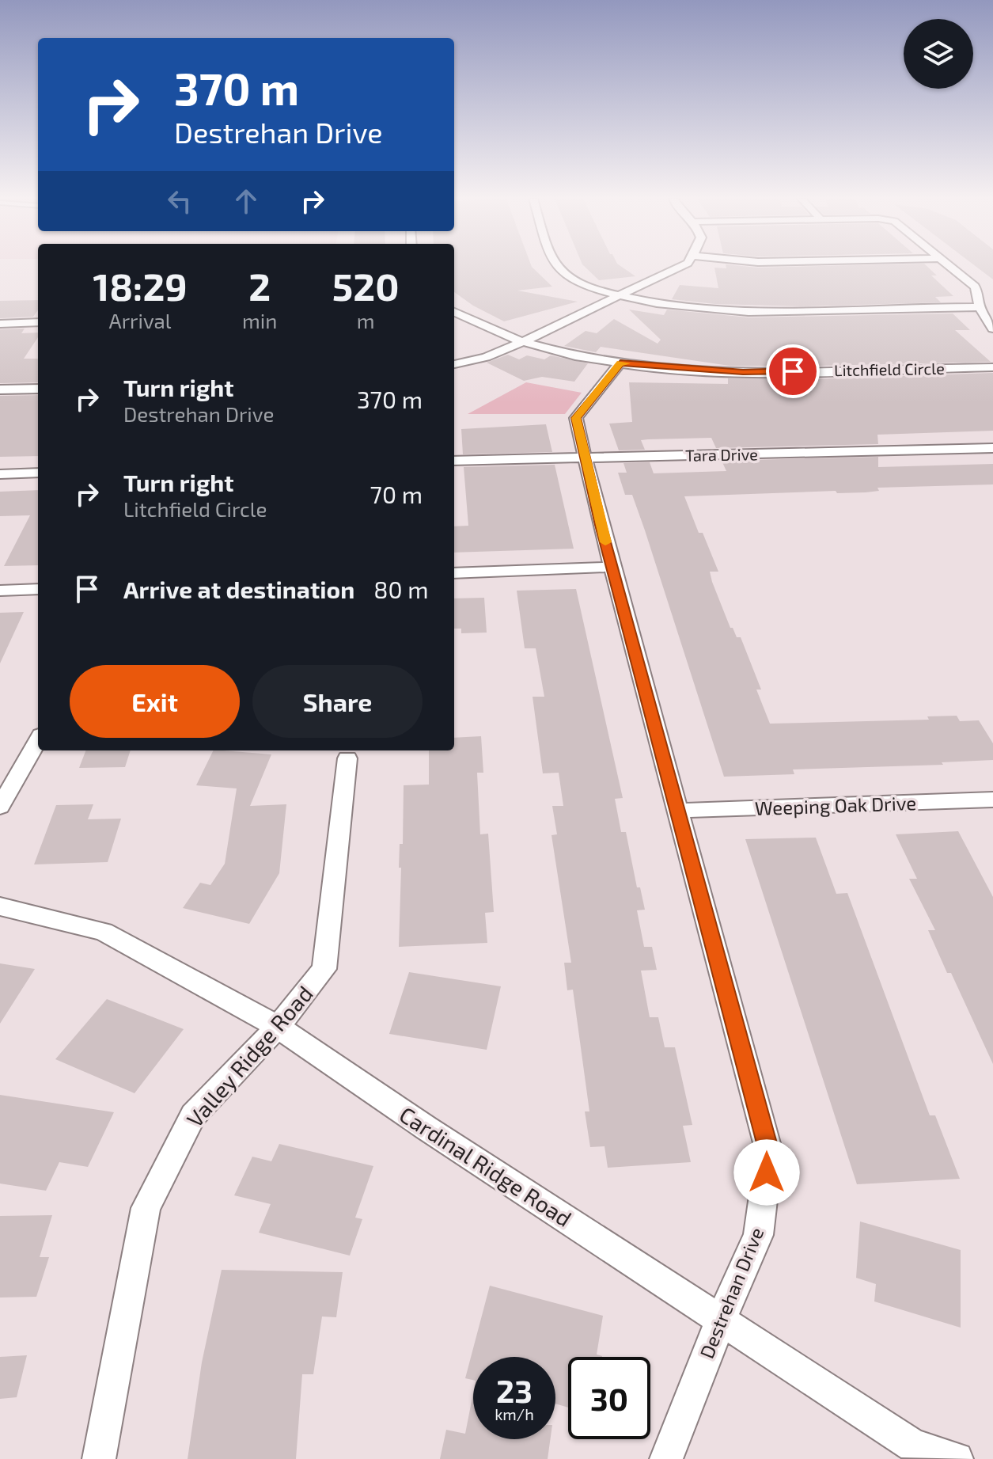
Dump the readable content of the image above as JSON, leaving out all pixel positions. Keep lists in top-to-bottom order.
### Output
{
  "streets": {
    "street": [
      "Litchfield Circle",
      "Tara Drive",
      "Weeping Oak Drive",
      "Valley Ridge Road",
      "Cardinal Ridge Road",
      "Destrehan Drive"
    ]
  },
  "crossings": [
    ["Litchfield Circle", "Destrehan Drive"],
    ["Tara Drive", "Destrehan Drive"],
    ["Weeping Oak Drive", "Destrehan Drive"],
    ["Valley Ridge Road", "Cardinal Ridge Road"],
    ["Cardinal Ridge Road", "Destrehan Drive"]
  ],
  "page": {
    "turn": ["370 m", "Destrehan Drive"],
    "eta": [
      "18:29",
      "Arrival",
      "2",
      "min",
      "520",
      "m"
    ],
    "list": [
      {
        "name": "Turn right",
        "note": "Destrehan Drive",
        "value": "370 m"
      },
      {
        "name": "Turn right",
        "note": "Litchfield Circle",
        "value": "70 m"
      },
      {
        "name": "Arrive at destination",
        "value": "80 m"
      }
    ],
    "buttons": ["Exit", "Share"],
    "speed": "23 km/h",
    "limit": "30"
  }
}
